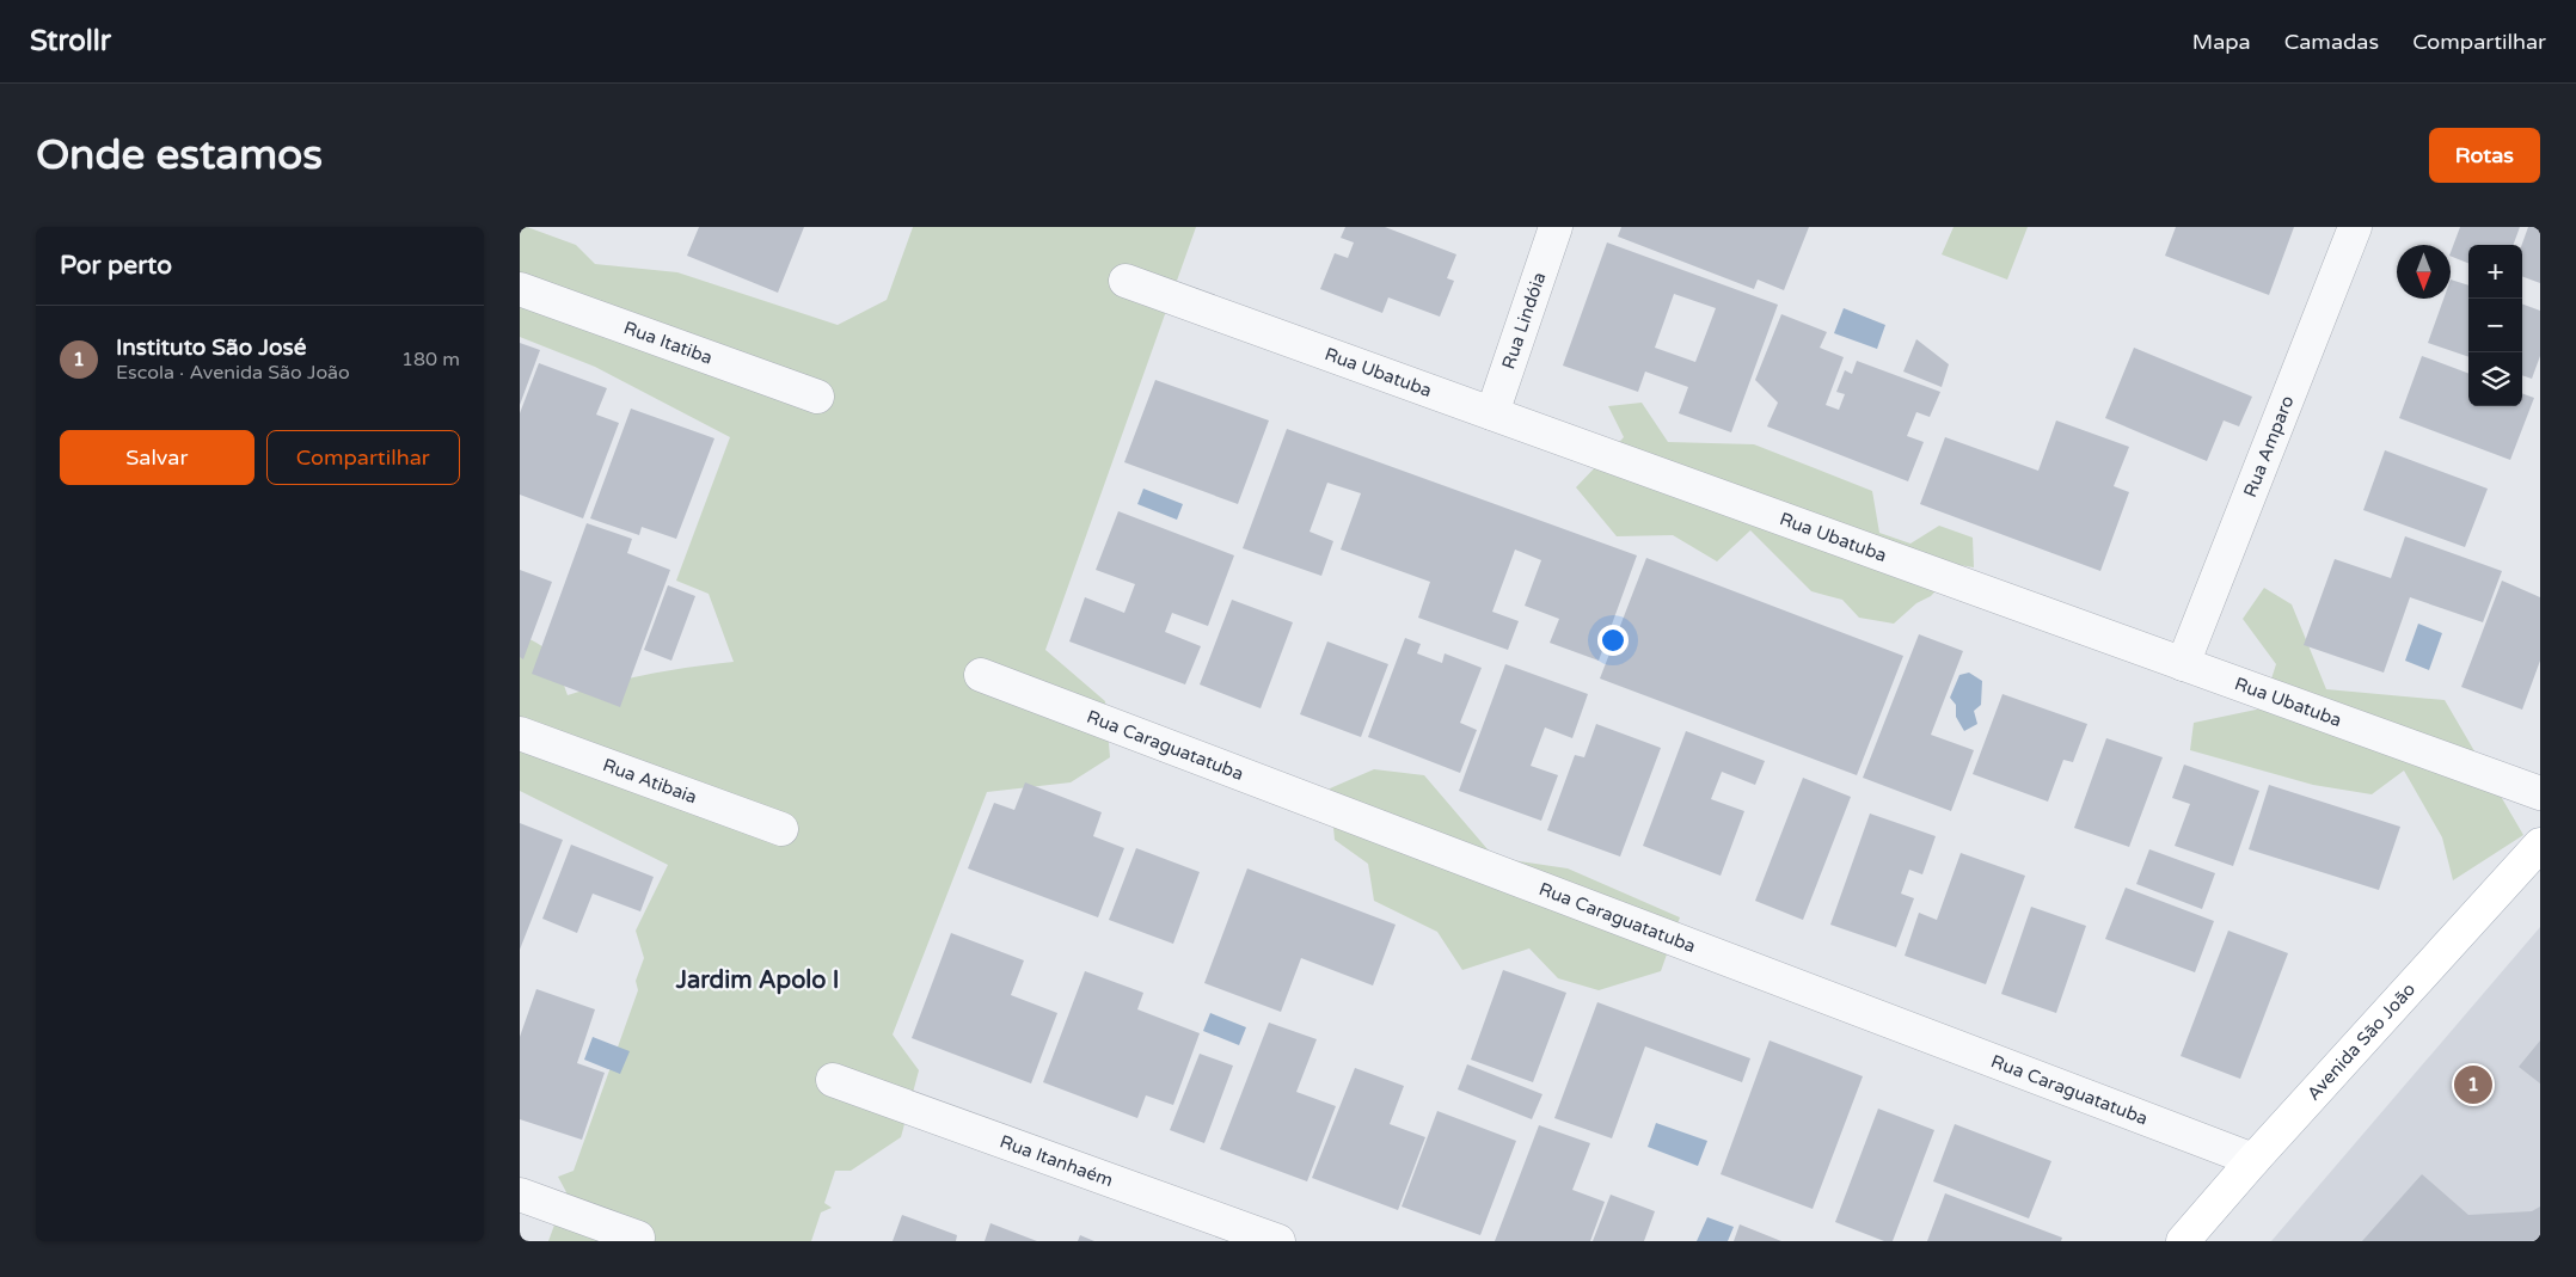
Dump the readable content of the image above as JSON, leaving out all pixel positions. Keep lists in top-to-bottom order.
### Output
{
  "streets": {
    "main road": ["Avenida São João"],
    "street": [
      "Rua Lindóia",
      "Rua Itatiba",
      "Rua Ubatuba",
      "Rua Amparo",
      "Rua Caraguatatuba",
      "Rua Atibaia",
      "Rua Itanhaém"
    ]
  },
  "crossings": [
    ["Rua Lindóia", "Rua Ubatuba"],
    ["Rua Ubatuba", "Rua Amparo"],
    ["Rua Caraguatatuba", "Avenida São João"]
  ],
  "districts": ["Jardim Apolo I"],
  "north": "bottom",
  "page": {
    "header": "Strollr",
    "nav": ["Mapa", "Camadas", "Compartilhar"],
    "buttons": [
      "Rotas",
      ["Salvar", "Compartilhar"]
    ],
    "title": "Onde estamos",
    "heading": "Por perto",
    "map_buttons": ["+", "−"],
    "list": [
      {
        "mark": "1",
        "name": "Instituto São José",
        "note": "Escola · Avenida São João",
        "value": "180 m"
      }
    ],
    "pins": "1"
  }
}
